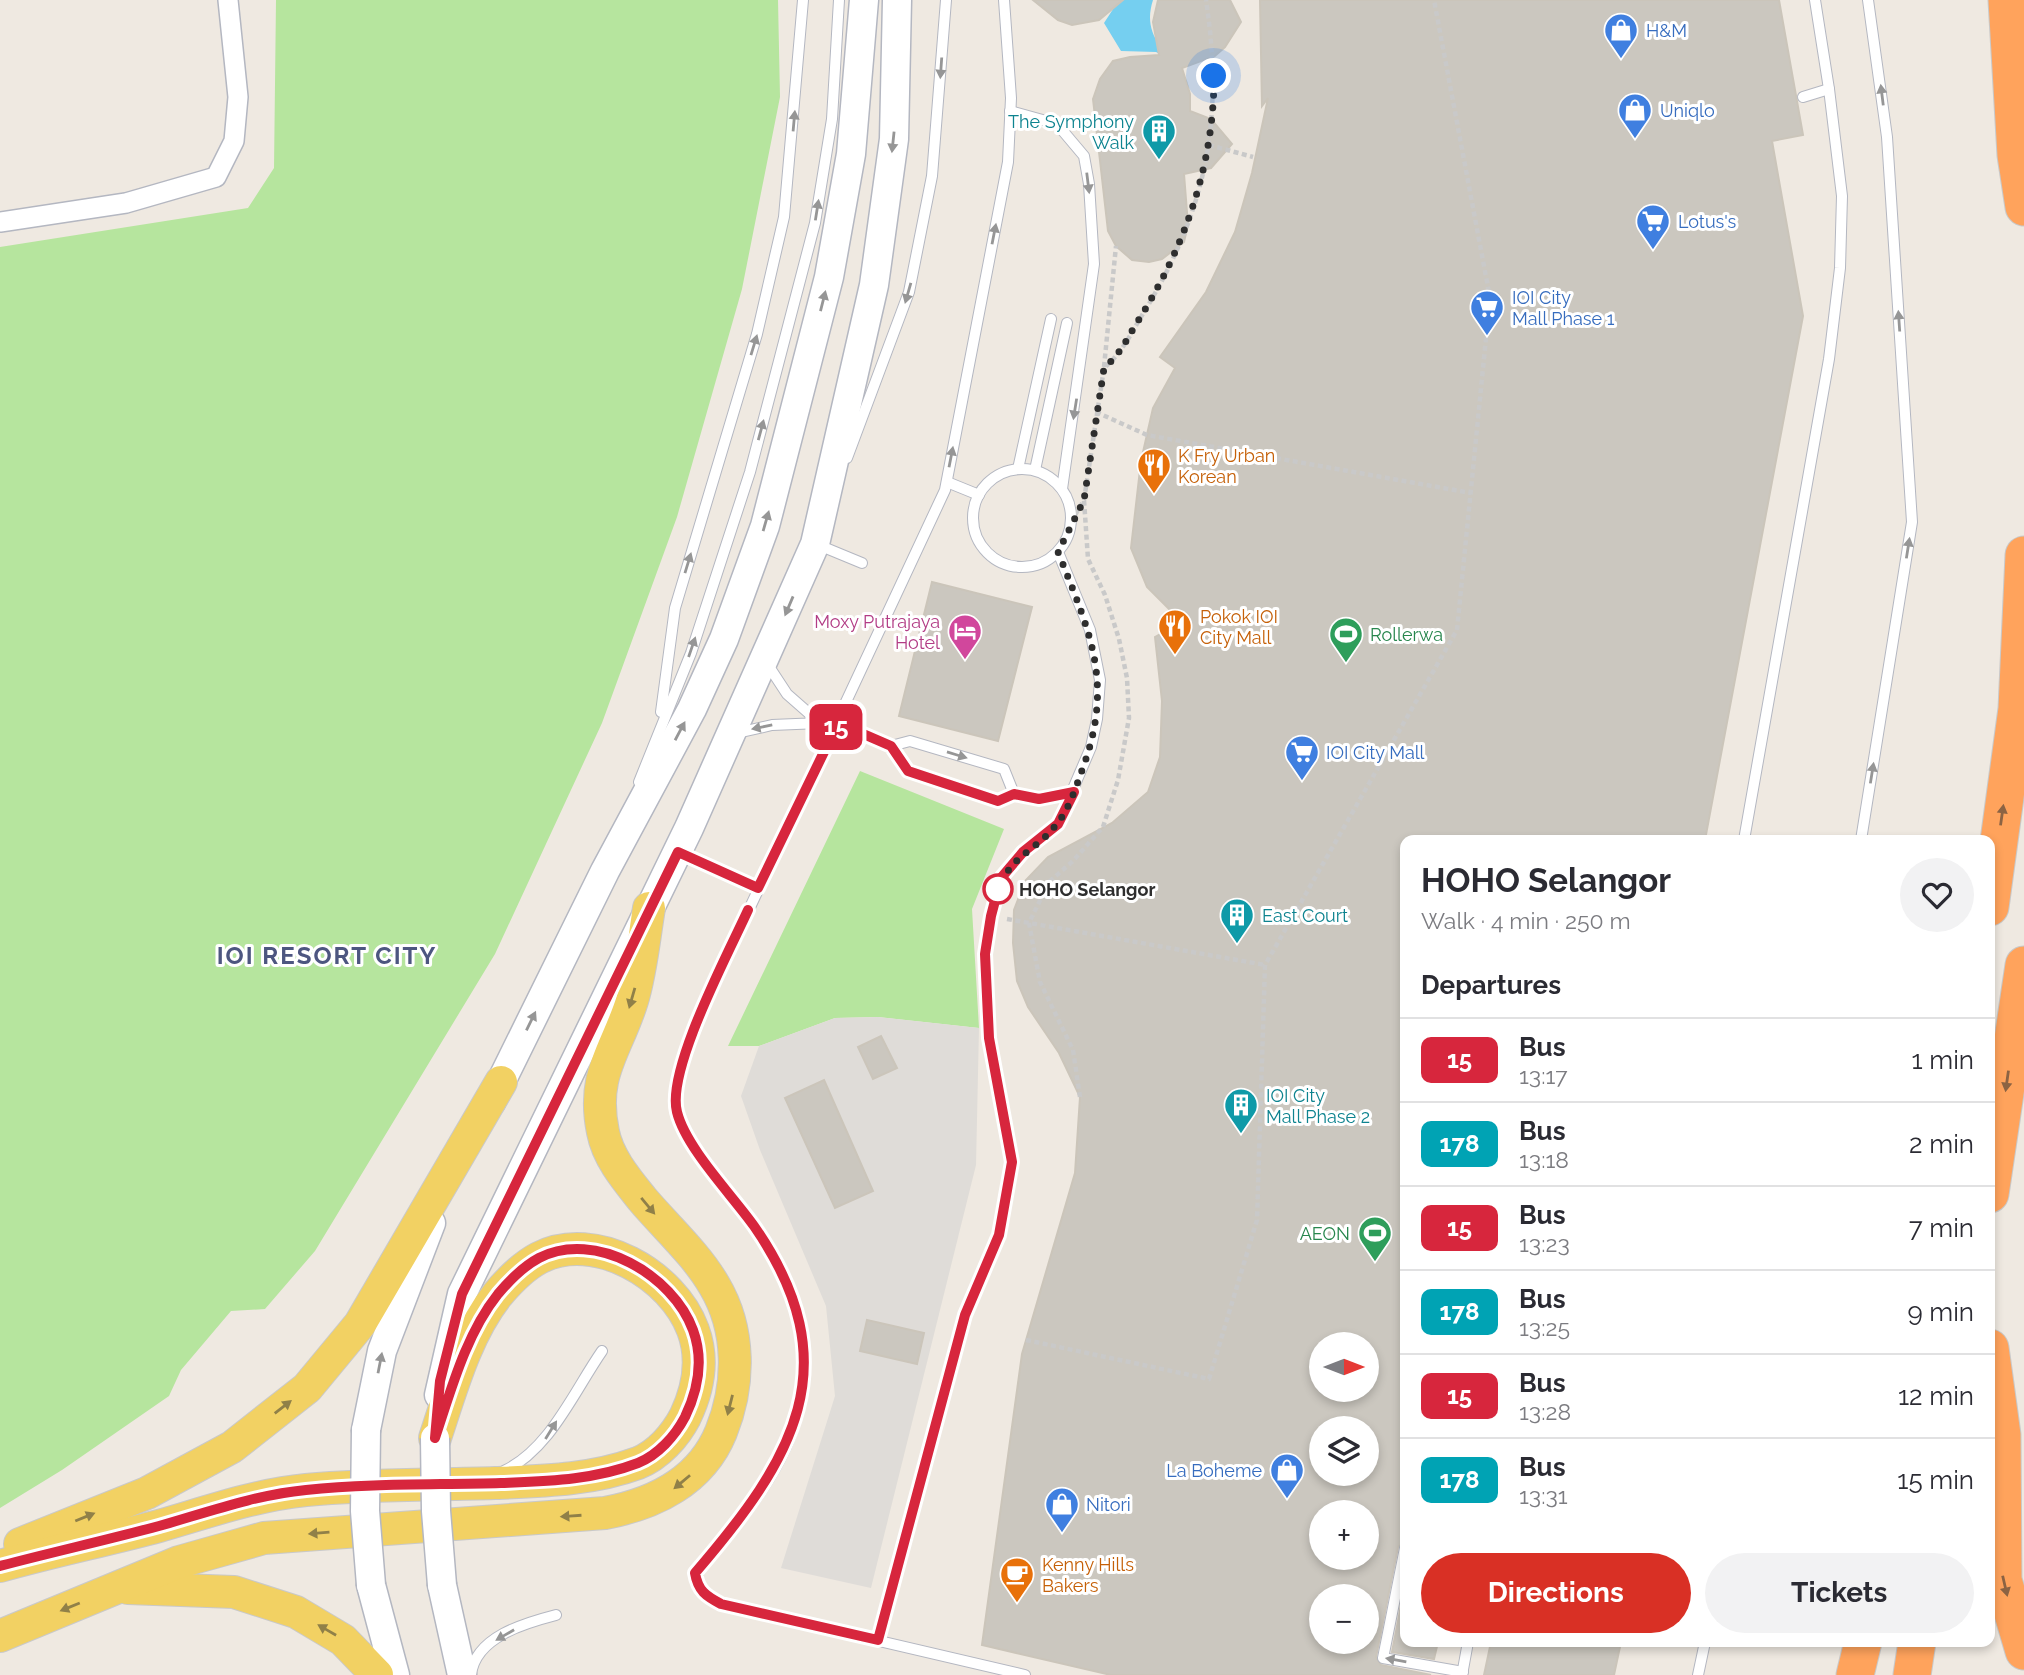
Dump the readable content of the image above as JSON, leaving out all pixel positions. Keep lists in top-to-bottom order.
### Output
{
  "districts": ["IOI RESORT CITY"],
  "places": {
    "shop": [
      "H&M",
      "Uniqlo",
      "La Boheme",
      "Nitori"
    ],
    "building": ["The Symphony Walk", "East Court", "IOI City Mall Phase 2"],
    "supermarket": ["Lotus's", "IOI City Mall Phase 1", "IOI City Mall"],
    "restaurant": ["K Fry Urban Korean", "Pokok IOI City Mall"],
    "hotel": ["Moxy Putrajaya Hotel"],
    "sports": ["Rollerwa", "AEON"],
    "other": ["HOHO Selangor"],
    "cafe": ["Kenny Hills Bakers"]
  },
  "lines": ["bus line 15"],
  "north": "right",
  "page": {
    "on_map": "15",
    "heading": [
      ["HOHO Selangor", "Walk · 4 min · 250 m"],
      "Departures"
    ],
    "list": [
      {
        "mark": "15",
        "name": "Bus",
        "note": "13:17",
        "value": "1 min"
      },
      {
        "mark": "178",
        "name": "Bus",
        "note": "13:18",
        "value": "2 min"
      },
      {
        "mark": "15",
        "name": "Bus",
        "note": "13:23",
        "value": "7 min"
      },
      {
        "mark": "178",
        "name": "Bus",
        "note": "13:25",
        "value": "9 min"
      },
      {
        "mark": "15",
        "name": "Bus",
        "note": "13:28",
        "value": "12 min"
      },
      {
        "mark": "178",
        "name": "Bus",
        "note": "13:31",
        "value": "15 min"
      }
    ],
    "map_buttons": ["+", "−"],
    "buttons": ["Directions", "Tickets"]
  }
}
